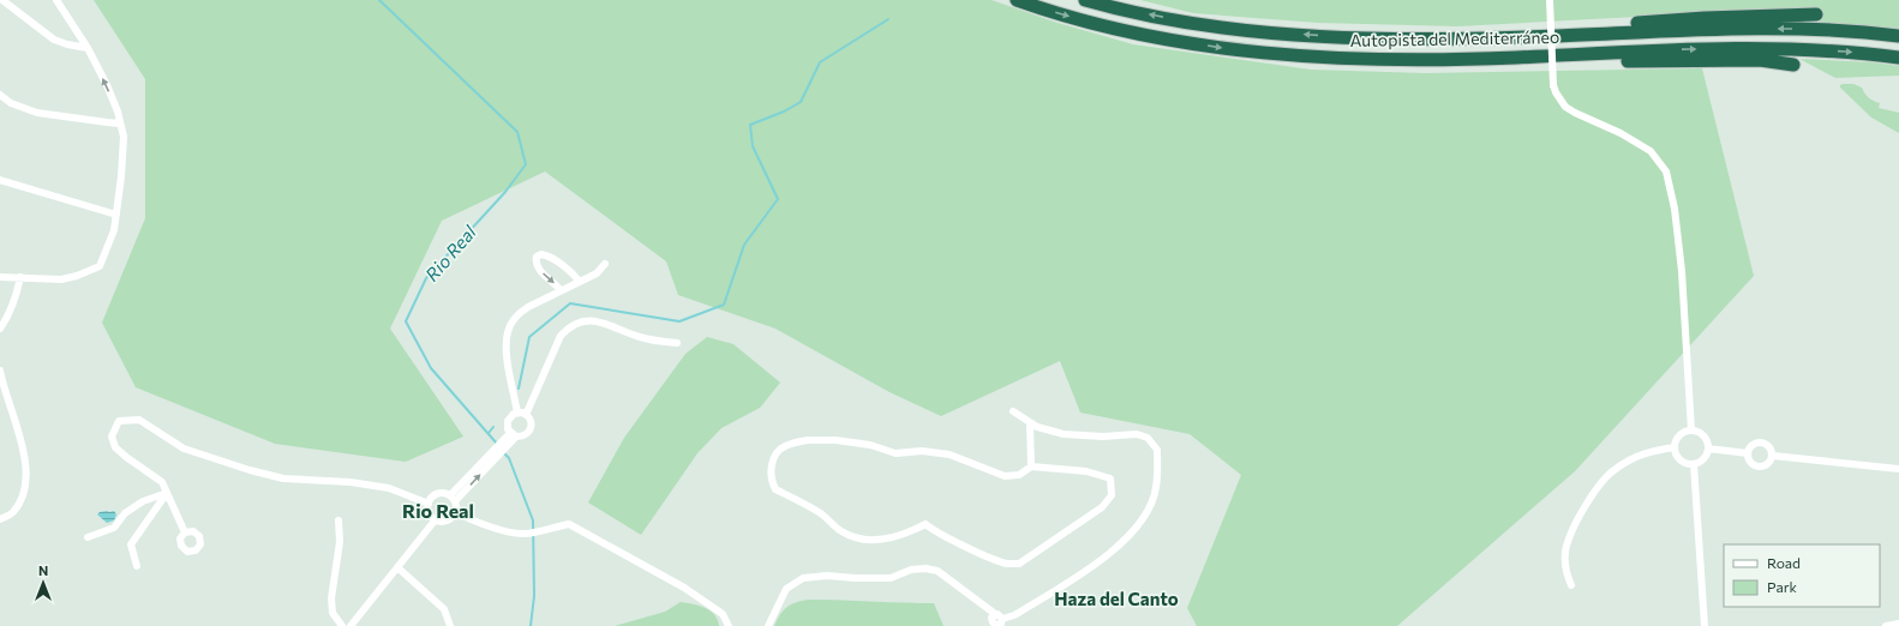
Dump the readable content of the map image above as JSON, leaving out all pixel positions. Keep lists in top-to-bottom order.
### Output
{
  "streets": {
    "highway": ["Autopista del Mediterráneo"]
  },
  "districts": ["Rio Real", "Haza del Canto"],
  "water": ["Rio Real"],
  "legend": ["Road", "Park"],
  "north": "top"
}
